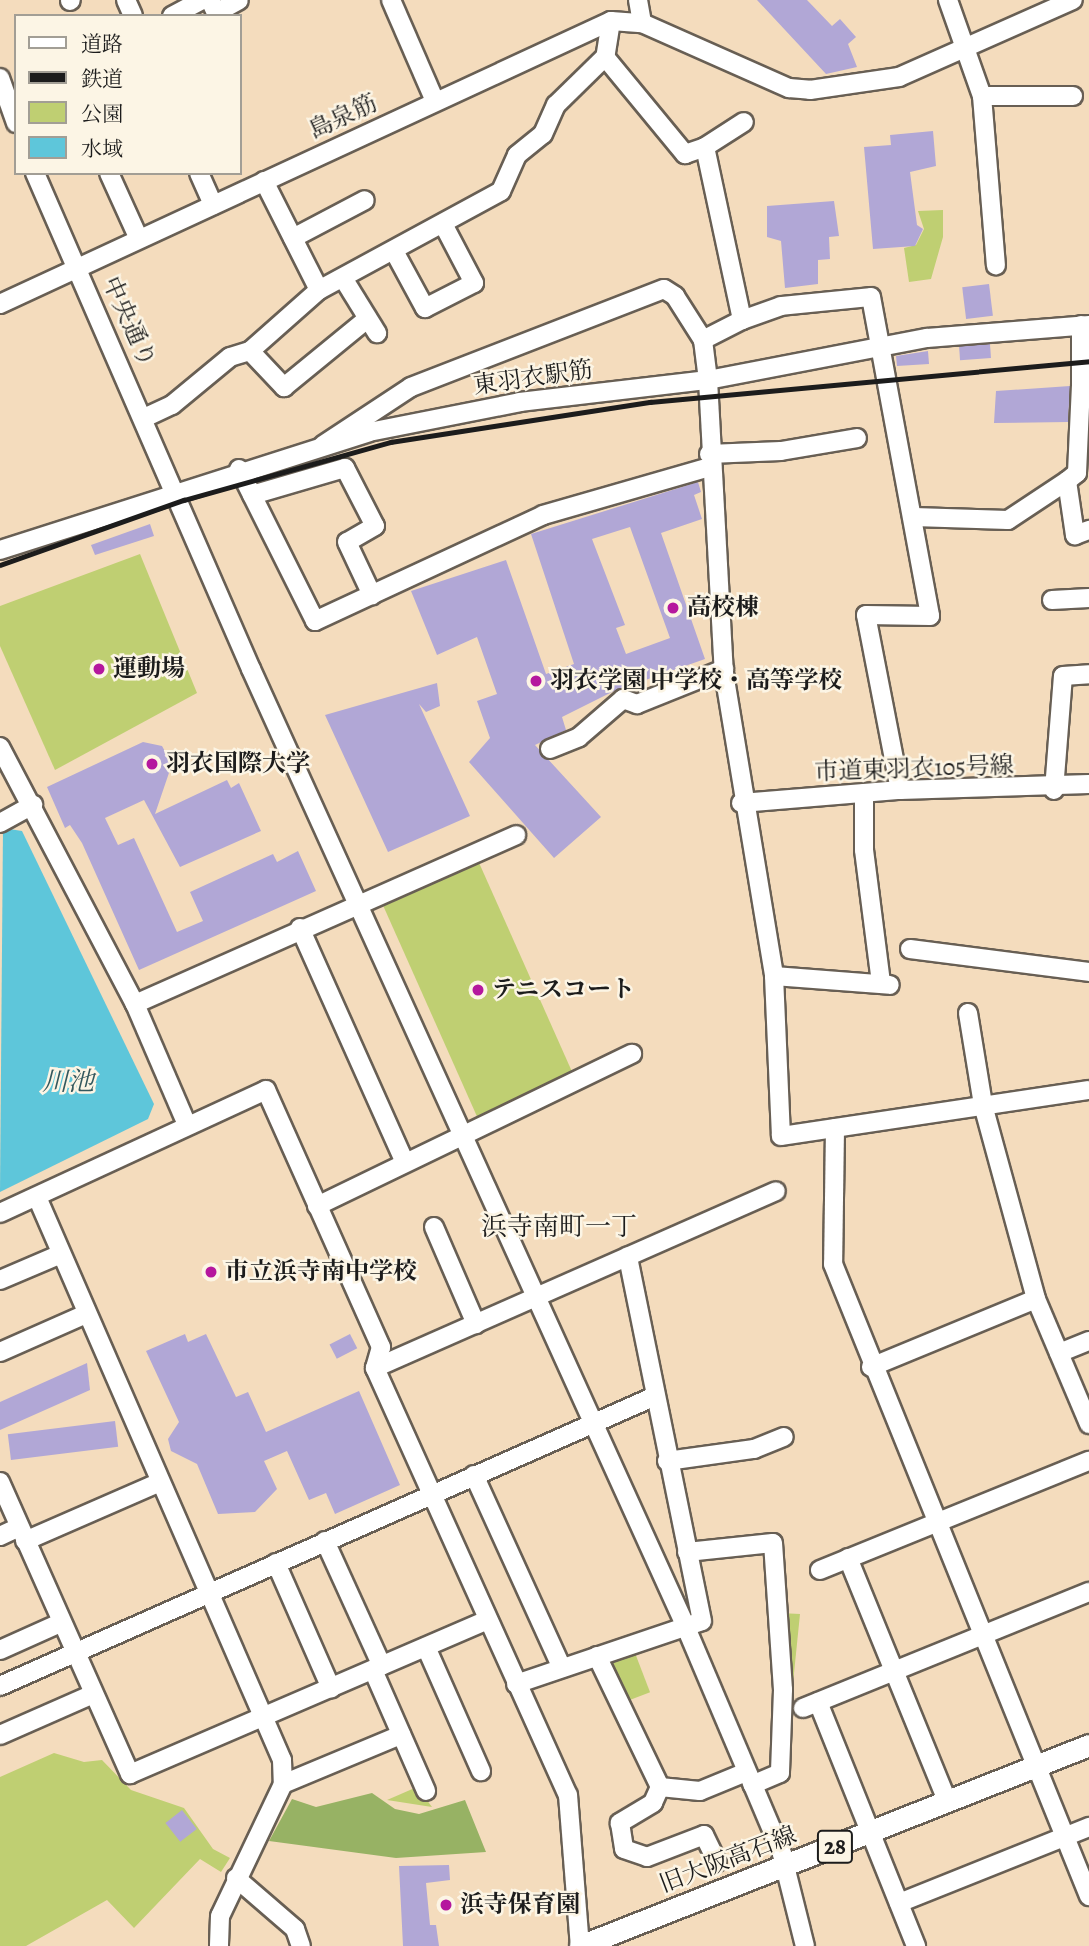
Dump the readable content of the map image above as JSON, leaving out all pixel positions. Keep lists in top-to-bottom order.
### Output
{
  "streets": {
    "main road": ["28", "旧大阪高石線"],
    "street": [
      "島泉筋",
      "中央通り",
      "東羽衣駅筋",
      "市道東羽衣105号線"
    ]
  },
  "crossings": [
    ["島泉筋", "中央通り"],
    ["中央通り", "東羽衣駅筋"],
    ["中央通り", "旧大阪高石線"]
  ],
  "districts": ["浜寺南町一丁"],
  "water": ["川池"],
  "places": [
    "高校棟",
    "運動場",
    "羽衣学園 中学校・高等学校",
    "羽衣国際大学",
    "テニスコート",
    "市立浜寺南中学校",
    "浜寺保育園"
  ],
  "legend": [
    "道路",
    "鉄道",
    "公園",
    "水域"
  ]
}
